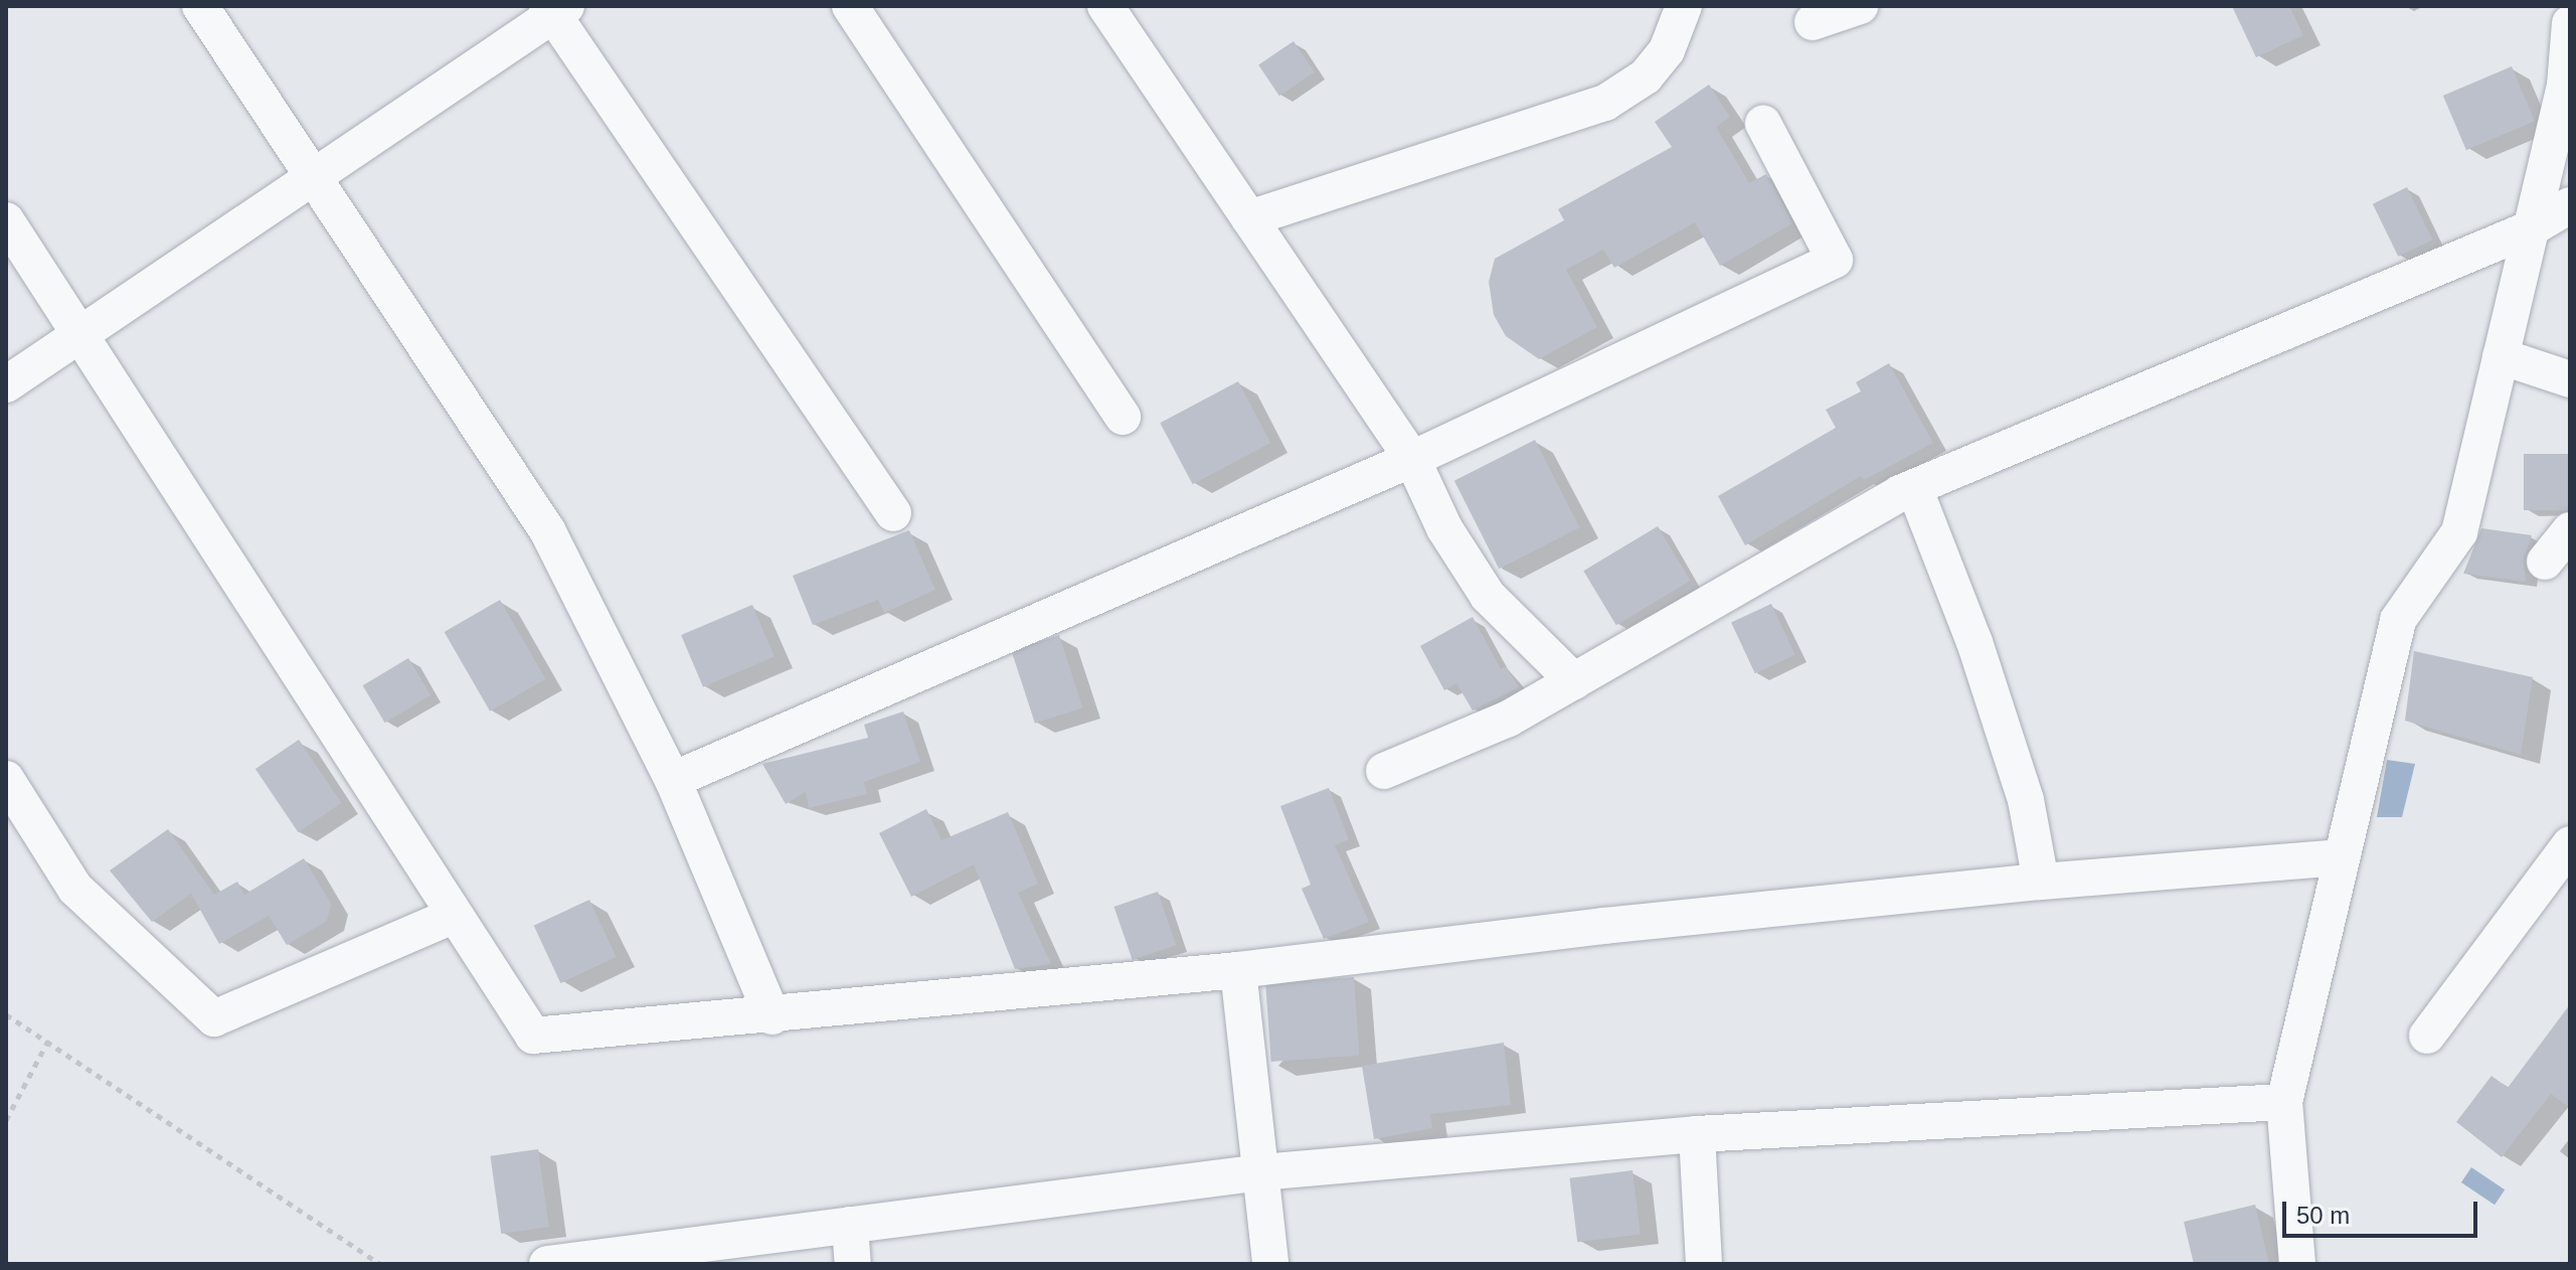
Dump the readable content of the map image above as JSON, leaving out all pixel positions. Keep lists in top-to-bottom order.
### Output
{
  "scale_bar": "50 m"
}
